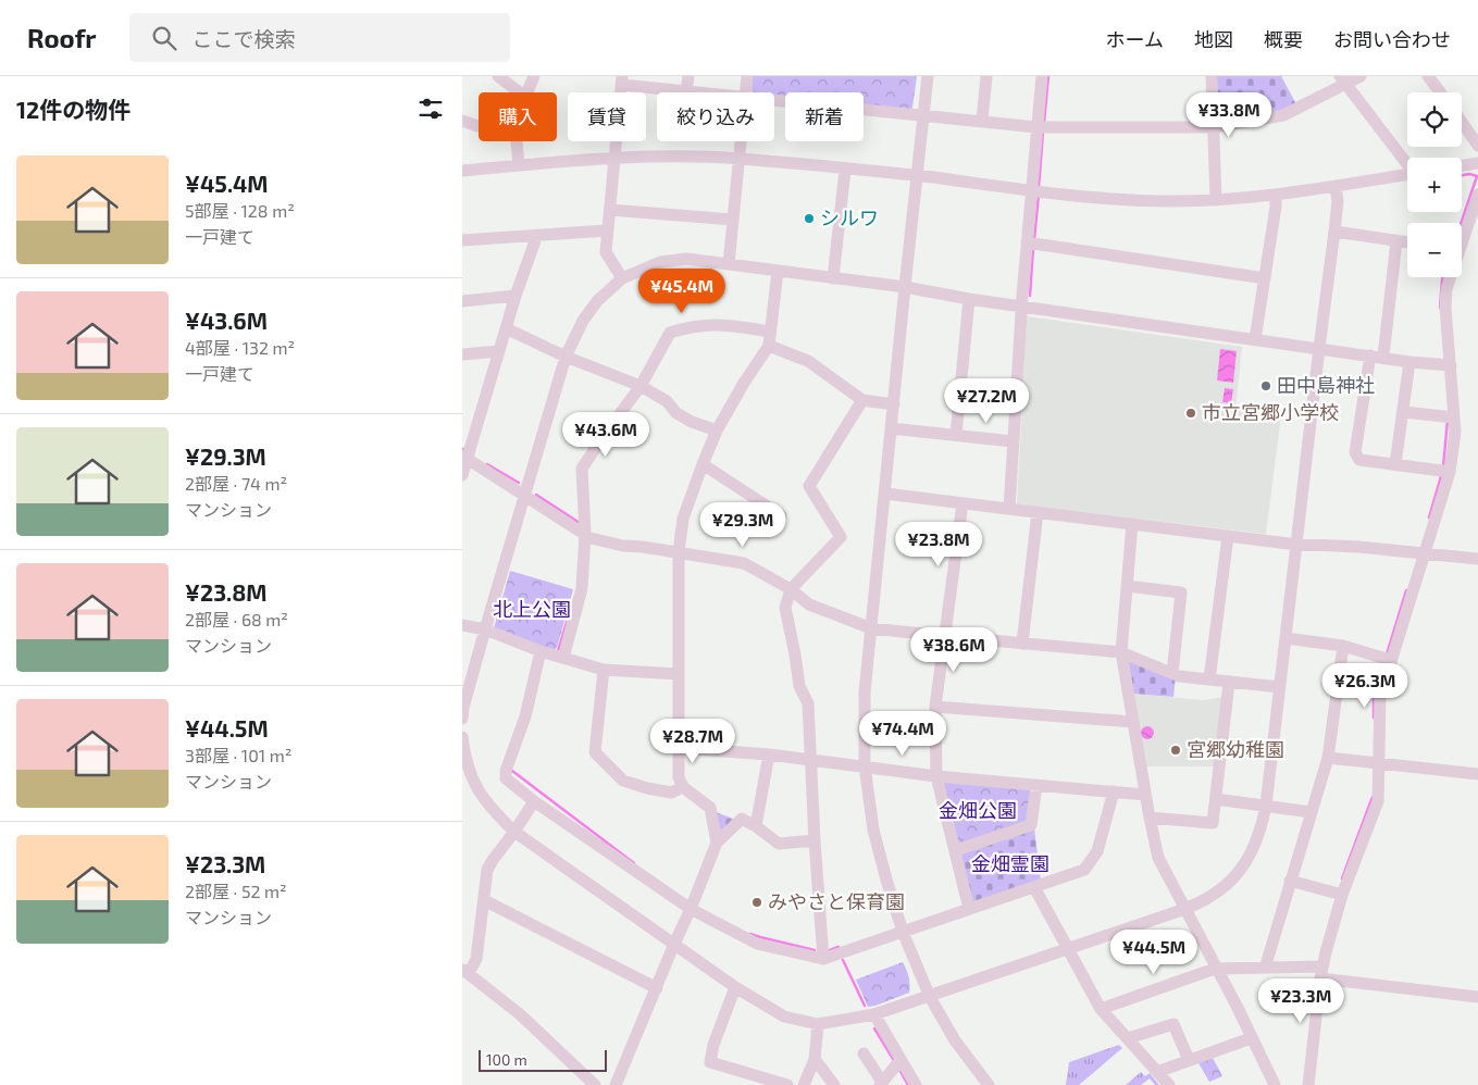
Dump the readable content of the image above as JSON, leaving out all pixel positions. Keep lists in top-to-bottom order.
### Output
{
  "parks": ["北上公園", "金畑公園", "金畑霊園"],
  "places": [
    "シルワ",
    "田中島神社",
    "市立宮郷小学校",
    "宮郷幼稚園",
    "みやさと保育園"
  ],
  "scale_bar": "100 m",
  "page": {
    "header": "Roofr",
    "search": "ここで検索",
    "nav": [
      "ホーム",
      "地図",
      "概要",
      "お問い合わせ"
    ],
    "heading": "12件の物件",
    "map_buttons": ["+", "−"],
    "price": [
      "¥33.8M",
      "¥45.4M",
      "¥27.2M",
      "¥43.6M",
      "¥29.3M",
      "¥23.8M",
      "¥38.6M",
      "¥26.3M",
      "¥74.4M",
      "¥28.7M",
      "¥44.5M",
      "¥23.3M"
    ],
    "chip": [
      "購入",
      "賃貸",
      "絞り込み",
      "新着"
    ],
    "list": [
      {
        "name": "¥45.4M",
        "note": "5部屋 · 128 m² · 一戸建て"
      },
      {
        "name": "¥43.6M",
        "note": "4部屋 · 132 m² · 一戸建て"
      },
      {
        "name": "¥29.3M",
        "note": "2部屋 · 74 m² · マンション"
      },
      {
        "name": "¥23.8M",
        "note": "2部屋 · 68 m² · マンション"
      },
      {
        "name": "¥44.5M",
        "note": "3部屋 · 101 m² · マンション"
      },
      {
        "name": "¥23.3M",
        "note": "2部屋 · 52 m² · マンション"
      }
    ],
    "scale": "100 m"
  }
}
